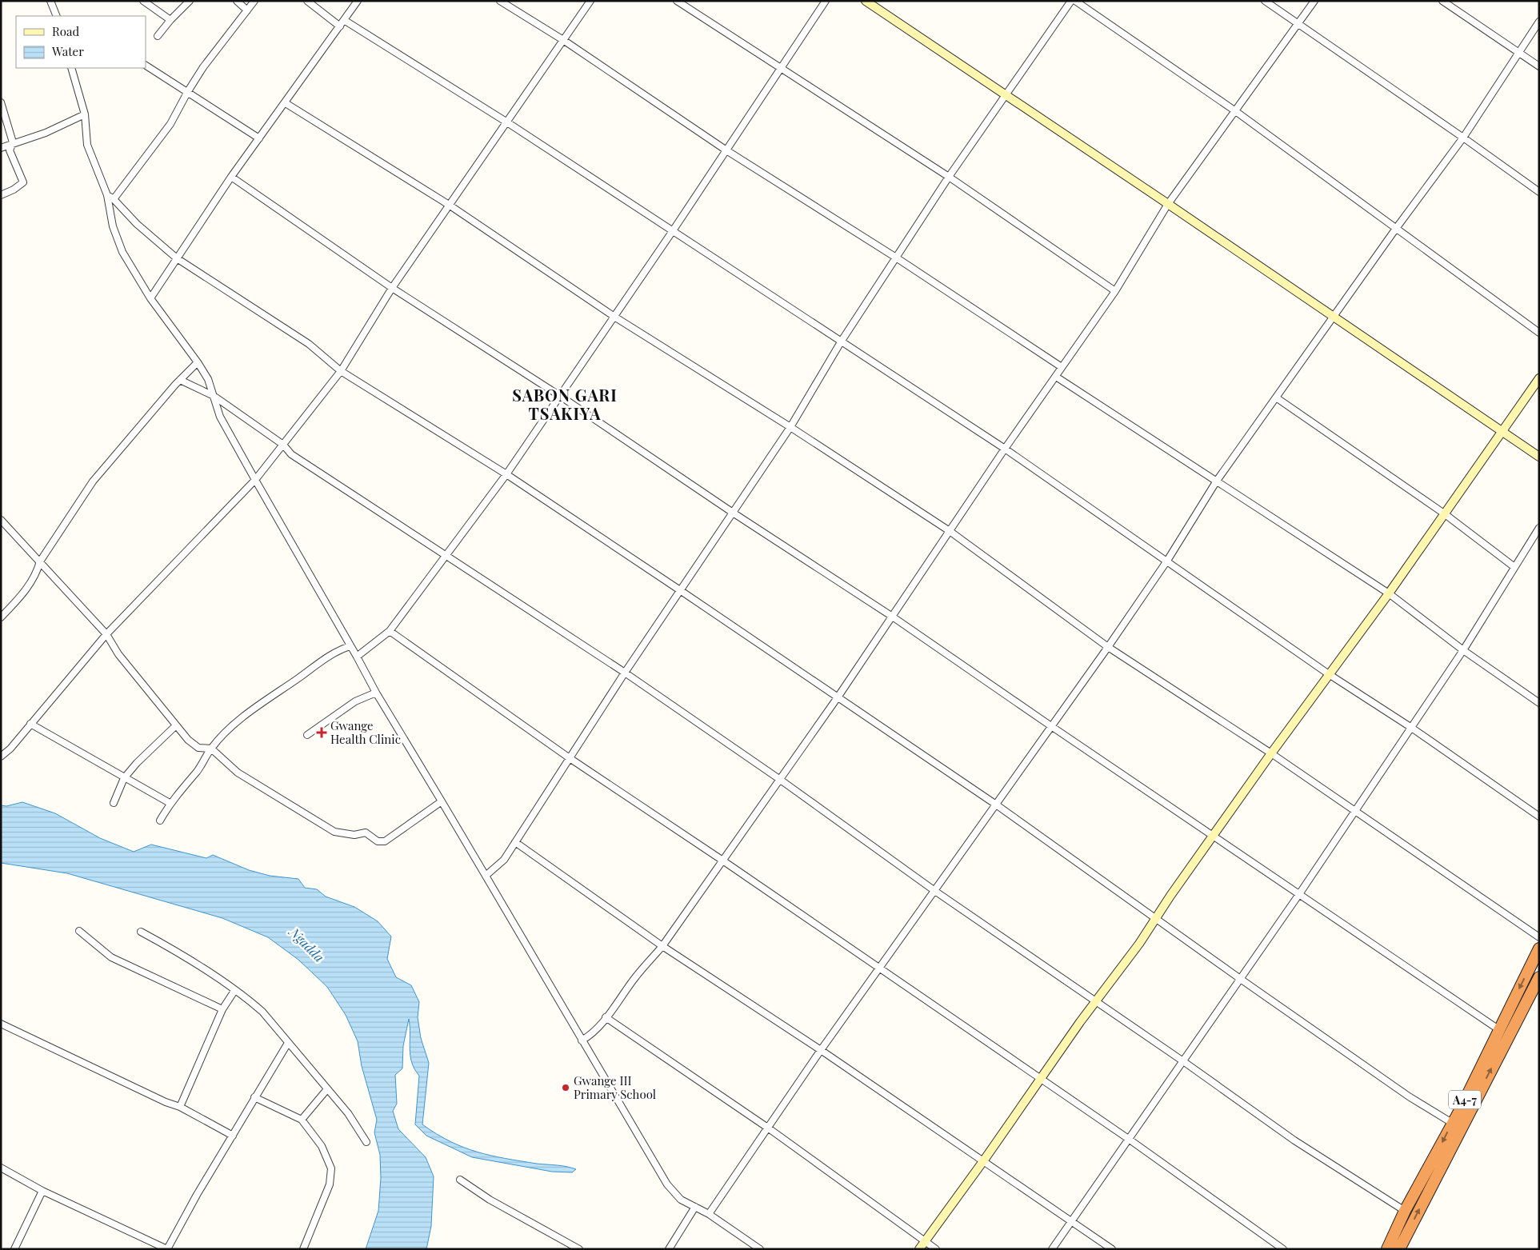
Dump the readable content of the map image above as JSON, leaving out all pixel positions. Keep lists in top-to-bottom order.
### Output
{
  "streets": {
    "highway": ["A4-7"]
  },
  "districts": ["SABON GARI TSAKIYA"],
  "water": ["Ngadda"],
  "places": {
    "health": ["Gwange Health Clinic"],
    "other": ["Gwange III Primary School"]
  },
  "legend": ["Road", "Water"]
}
